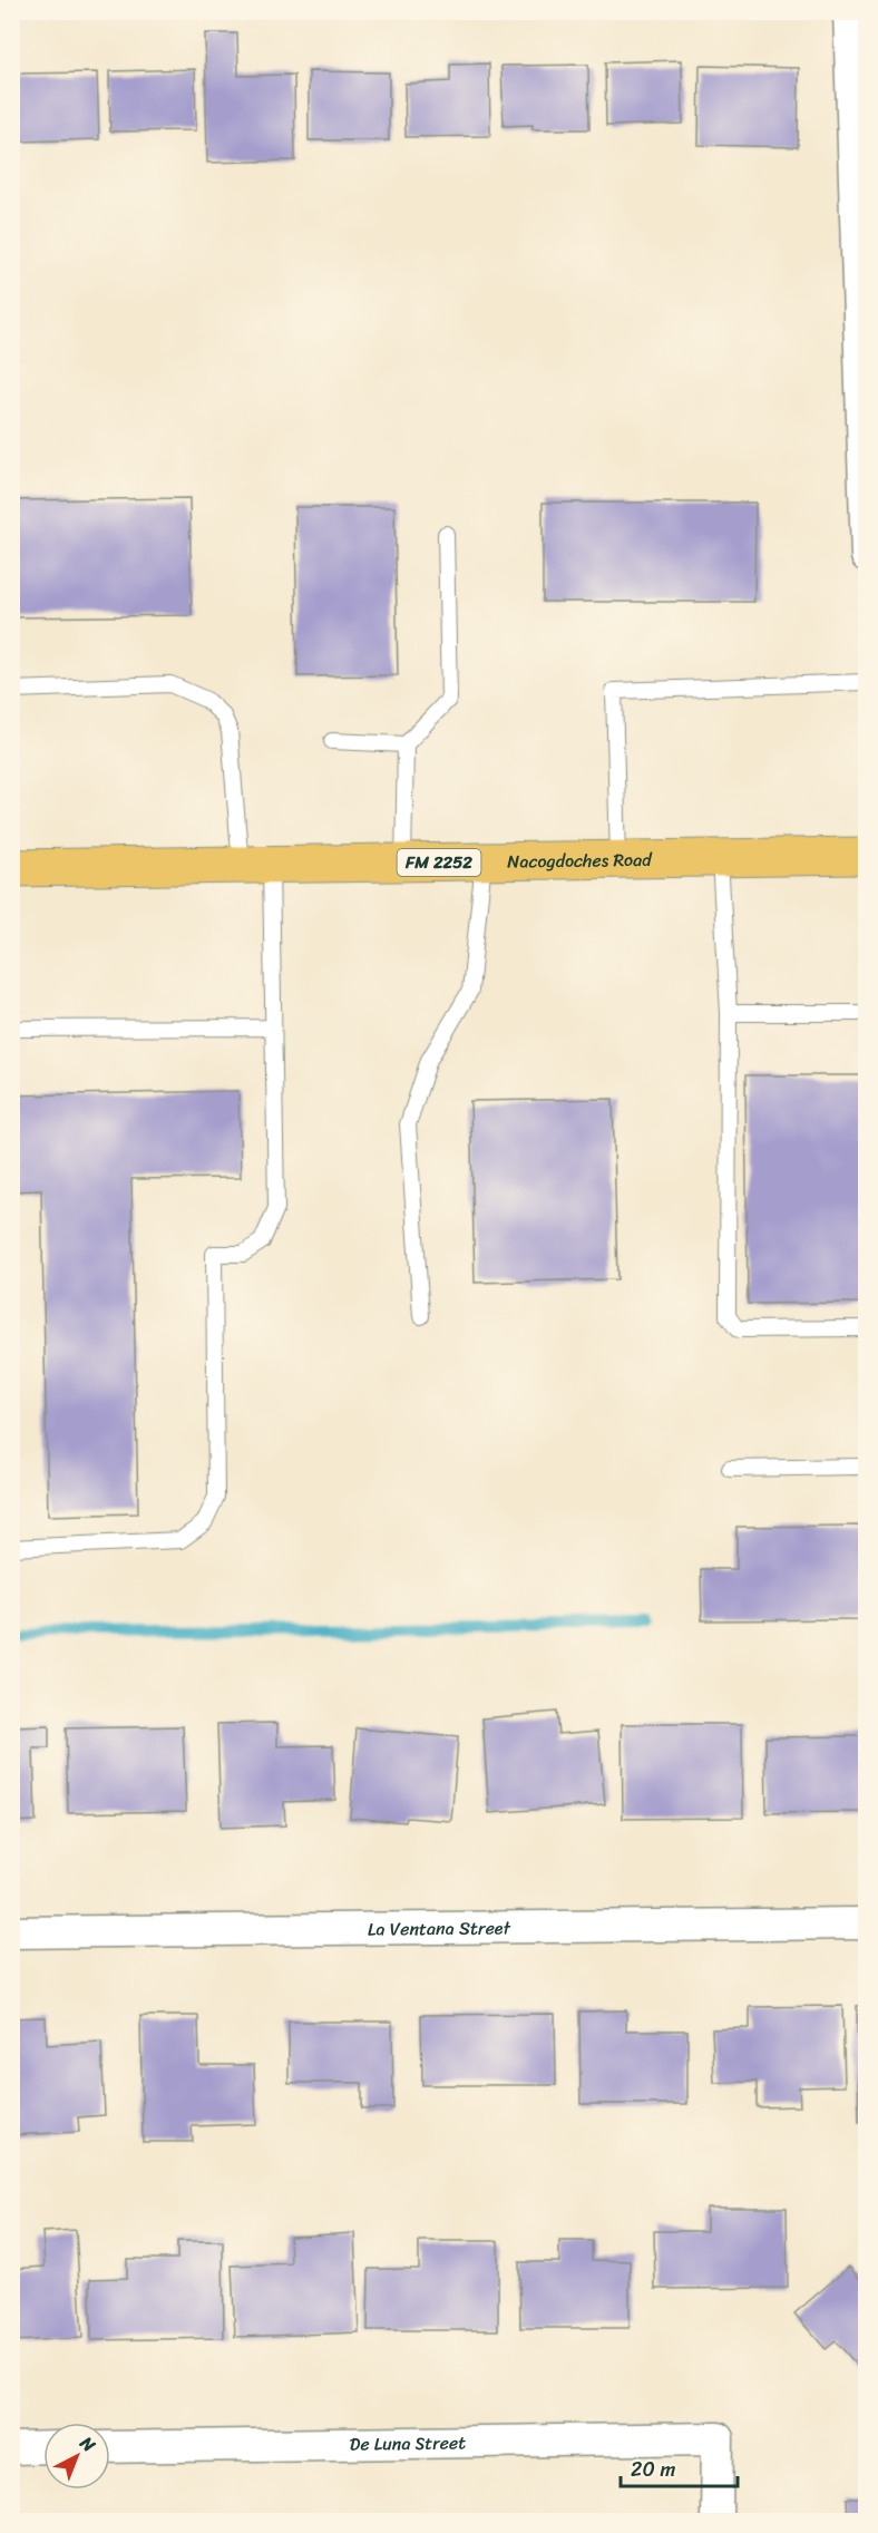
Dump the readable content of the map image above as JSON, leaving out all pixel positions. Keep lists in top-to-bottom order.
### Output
{
  "streets": {
    "main road": ["Nacogdoches Road", "FM 2252"],
    "street": ["La Ventana Street", "De Luna Street"]
  },
  "scale_bar": "20 m",
  "north": "top right"
}
